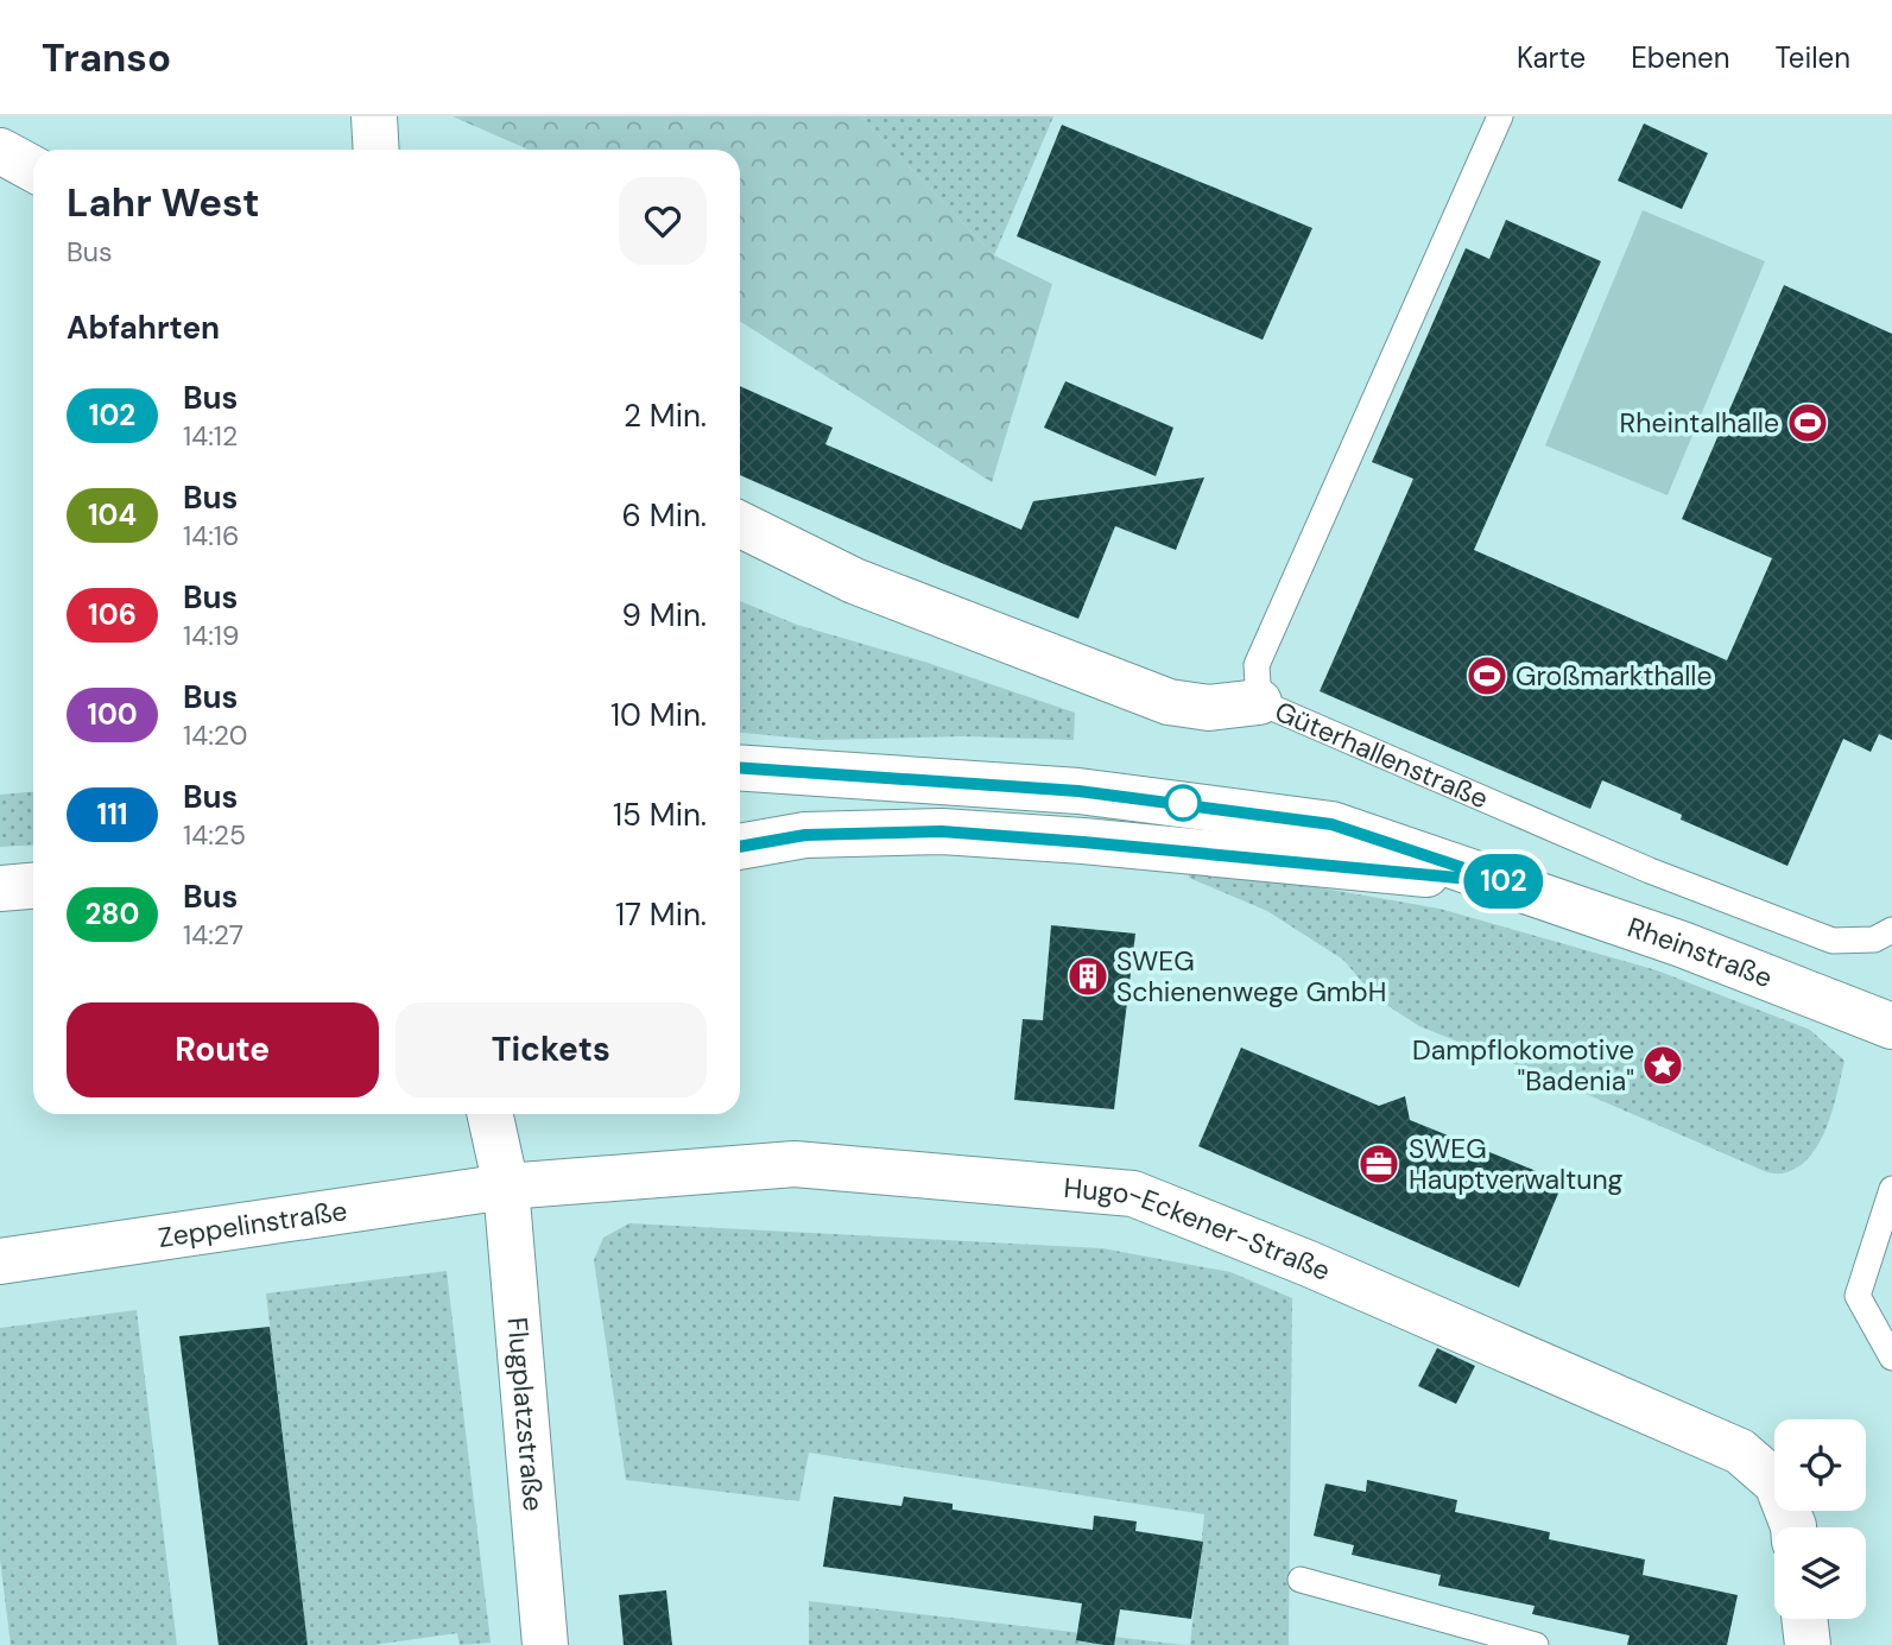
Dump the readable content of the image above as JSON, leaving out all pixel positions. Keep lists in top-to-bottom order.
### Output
{
  "streets": {
    "street": [
      "Güterhallenstraße",
      "Rheinstraße",
      "Zeppelinstraße",
      "Hugo-Eckener-Straße",
      "Flugplatzstraße"
    ]
  },
  "crossings": [
    ["Zeppelinstraße", "Hugo-Eckener-Straße"],
    ["Zeppelinstraße", "Flugplatzstraße"],
    ["Hugo-Eckener-Straße", "Flugplatzstraße"]
  ],
  "places": {
    "sports": ["Rheintalhalle", "Großmarkthalle"],
    "building": ["SWEG Schienenwege GmbH"],
    "place": ["Dampflokomotive \"Badenia\""],
    "office": ["SWEG Hauptverwaltung"]
  },
  "lines": ["bus line 102"],
  "page": {
    "header": "Transo",
    "nav": ["Karte", "Ebenen", "Teilen"],
    "on_map": "102",
    "heading": [
      ["Lahr West", "Bus"],
      "Abfahrten"
    ],
    "list": [
      {
        "mark": "102",
        "name": "Bus",
        "note": "14:12",
        "value": "2 Min."
      },
      {
        "mark": "104",
        "name": "Bus",
        "note": "14:16",
        "value": "6 Min."
      },
      {
        "mark": "106",
        "name": "Bus",
        "note": "14:19",
        "value": "9 Min."
      },
      {
        "mark": "100",
        "name": "Bus",
        "note": "14:20",
        "value": "10 Min."
      },
      {
        "mark": "111",
        "name": "Bus",
        "note": "14:25",
        "value": "15 Min."
      },
      {
        "mark": "280",
        "name": "Bus",
        "note": "14:27",
        "value": "17 Min."
      }
    ],
    "buttons": ["Route", "Tickets"]
  }
}
